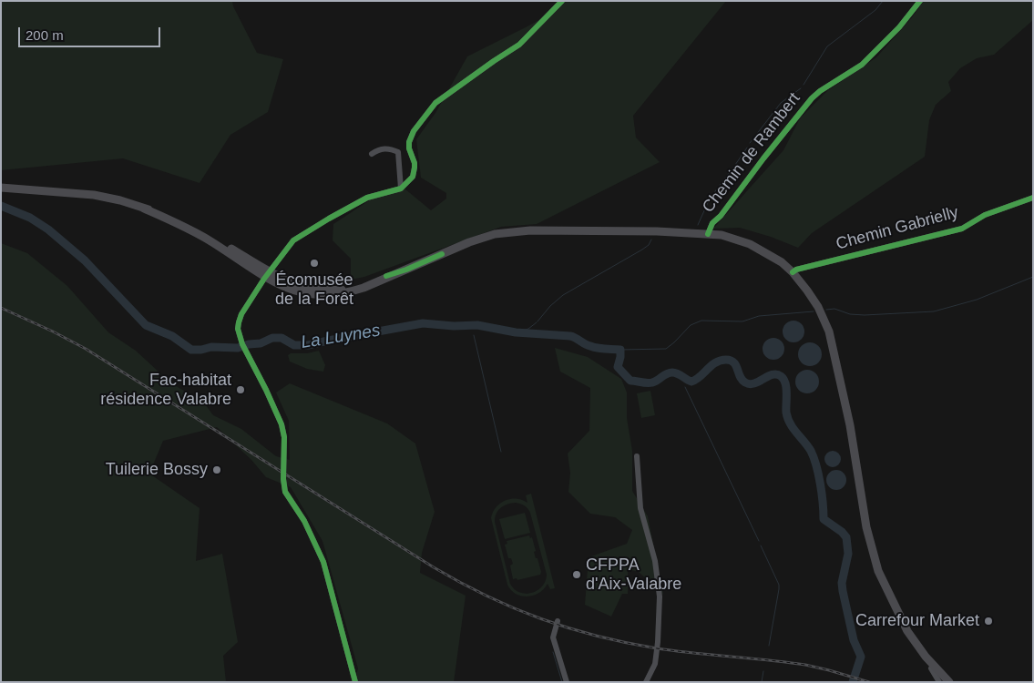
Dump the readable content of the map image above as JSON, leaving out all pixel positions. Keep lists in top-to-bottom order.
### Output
{
  "streets": {
    "street": ["Chemin de Rambert", "Chemin Gabrielly"]
  },
  "water": ["La Luynes"],
  "places": [
    "Écomusée de la Forêt",
    "Fac-habitat résidence Valabre",
    "Tuilerie Bossy",
    "CFPPA d'Aix-Valabre",
    "Carrefour Market"
  ],
  "scale_bar": "200 m"
}
